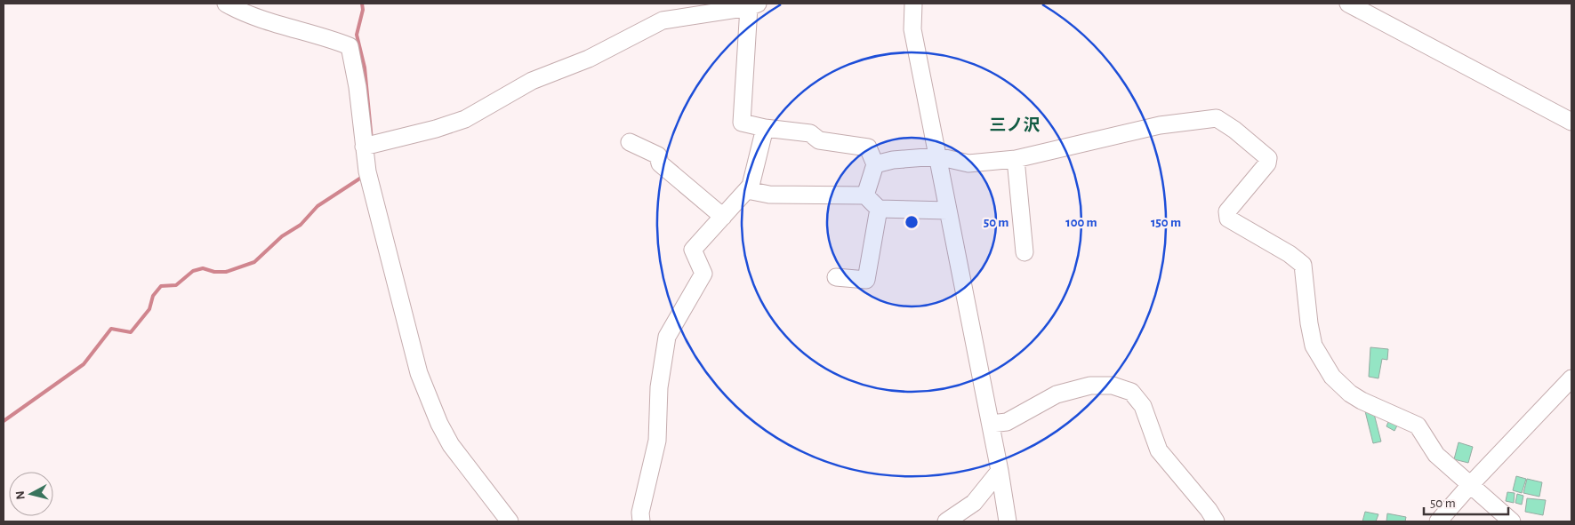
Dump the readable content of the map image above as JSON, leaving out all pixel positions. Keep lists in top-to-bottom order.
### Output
{
  "districts": ["三ノ沢"],
  "scale_bar": "50 m",
  "north": "left",
  "rings": ["50 m", "100 m", "150 m"]
}
